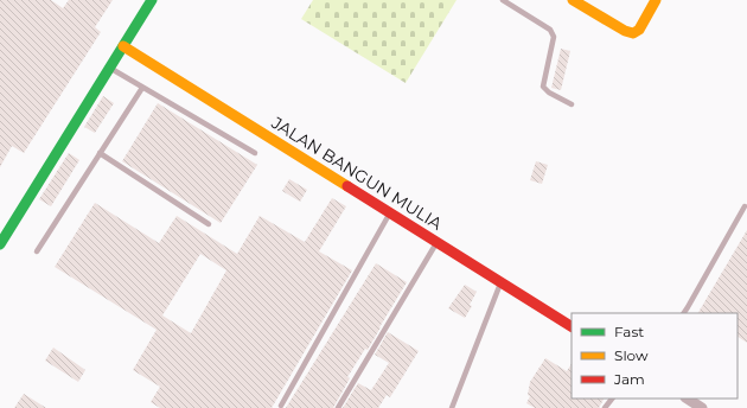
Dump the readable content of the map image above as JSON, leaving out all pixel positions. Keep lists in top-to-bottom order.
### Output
{
  "streets": {
    "street": ["JALAN BANGUN MULIA"]
  },
  "legend": ["Fast", "Slow", "Jam"]
}
